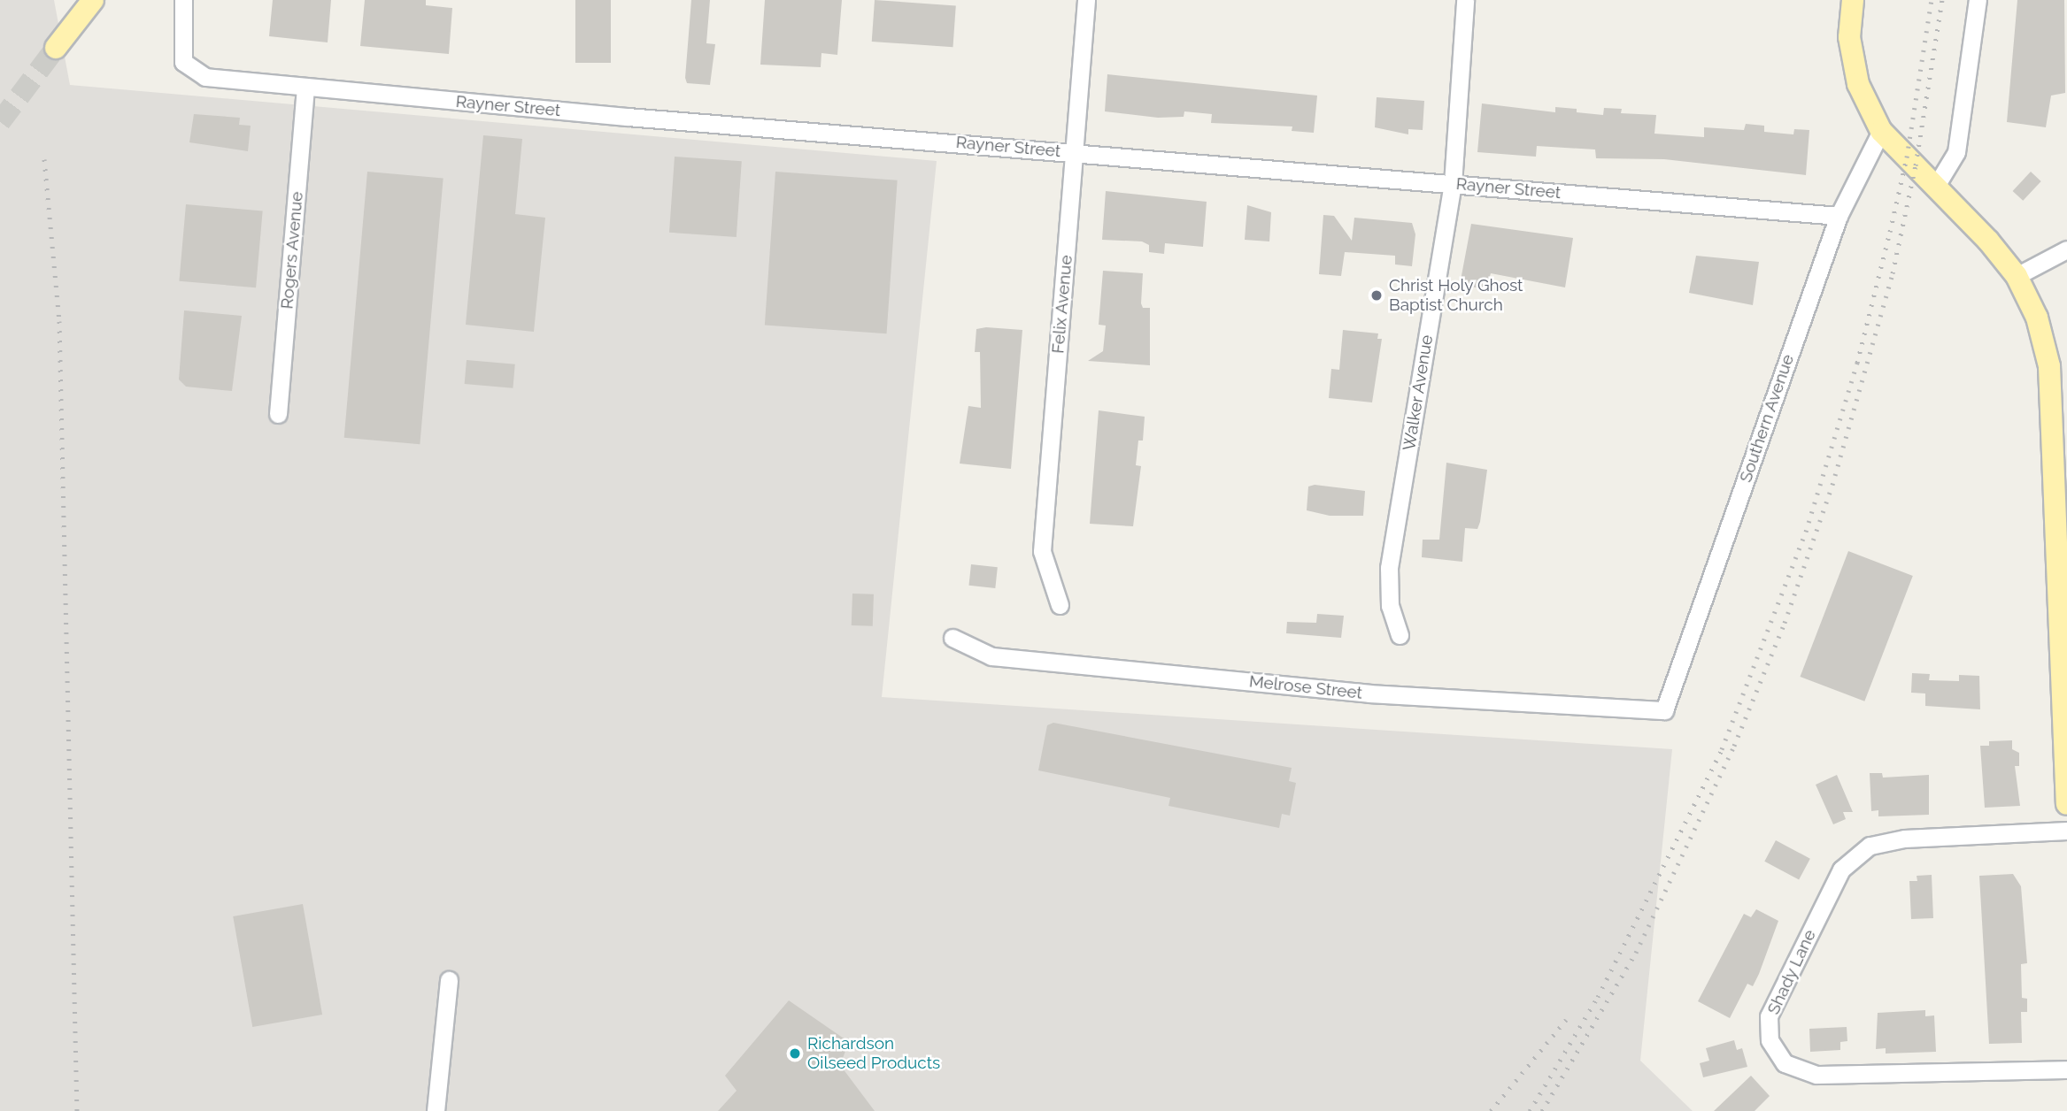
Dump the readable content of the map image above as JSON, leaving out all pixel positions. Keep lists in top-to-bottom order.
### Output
{
  "streets": {
    "street": [
      "Rayner Street",
      "Rogers Avenue",
      "Felix Avenue",
      "Walker Avenue",
      "Southern Avenue",
      "Melrose Street",
      "Shady Lane"
    ]
  },
  "crossings": [
    ["Rayner Street", "Rogers Avenue"],
    ["Rayner Street", "Felix Avenue"],
    ["Rayner Street", "Walker Avenue"],
    ["Rayner Street", "Southern Avenue"],
    ["Southern Avenue", "Melrose Street"]
  ],
  "places": ["Christ Holy Ghost Baptist Church", "Richardson Oilseed Products"]
}
